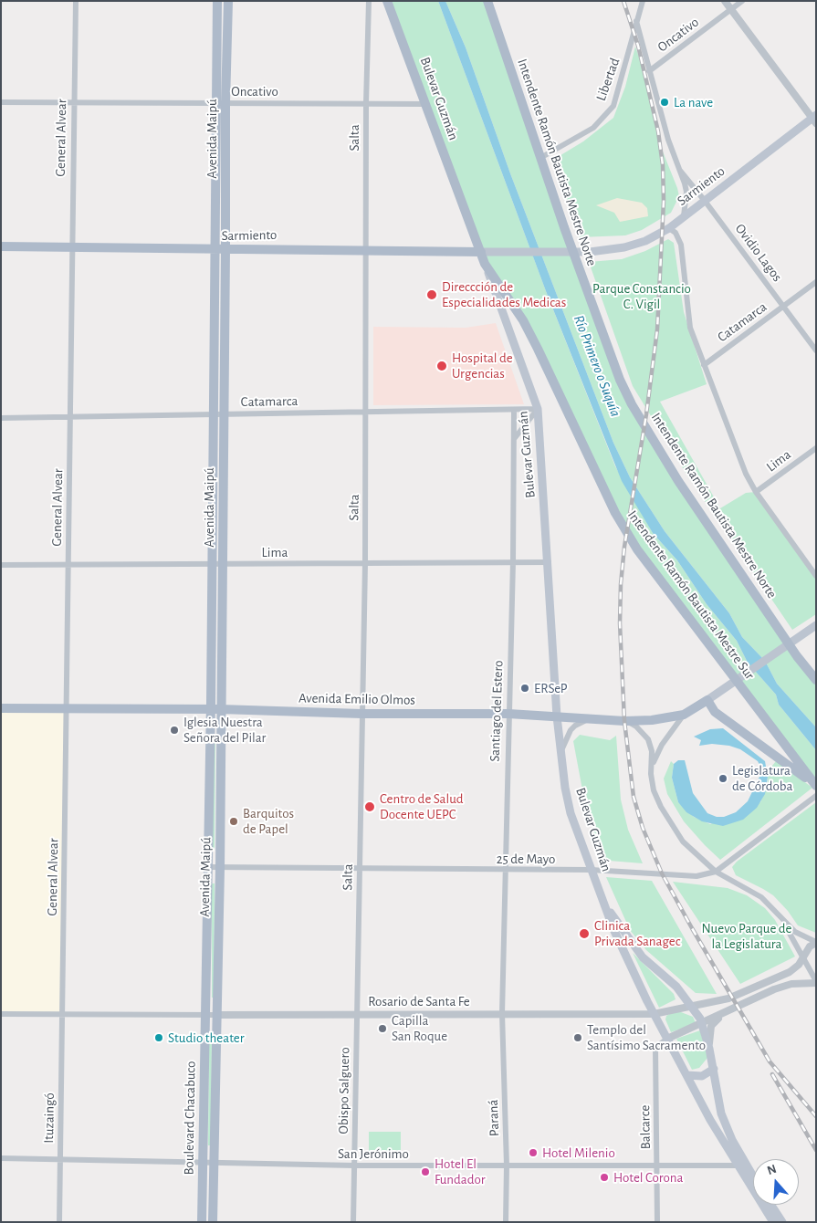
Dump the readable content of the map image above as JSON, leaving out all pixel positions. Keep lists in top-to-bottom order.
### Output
{
  "streets": {
    "main road": [
      "Bulevar Guzmán",
      "Avenida Maipú",
      "Intendente Ramón Bautista Mestre Norte",
      "Sarmiento",
      "Intendente Ramón Bautista Mestre Sur",
      "Avenida Emilio Olmos",
      "Boulevard Chacabuco"
    ],
    "street": [
      "Oncativo",
      "Libertad",
      "General Alvear",
      "Salta",
      "Ovidio Lagos",
      "Catamarca",
      "Lima",
      "Santiago del Estero",
      "25 de Mayo",
      "Rosario de Santa Fe",
      "Obispo Salguero",
      "Ituzaingó",
      "Paraná",
      "Balcarce",
      "San Jerónimo"
    ]
  },
  "crossings": [
    ["Oncativo", "Bulevar Guzmán"],
    ["Oncativo", "General Alvear"],
    ["Oncativo", "Salta"],
    ["Oncativo", "Avenida Maipú"],
    ["Oncativo", "Ovidio Lagos"],
    ["Libertad", "Intendente Ramón Bautista Mestre Norte"],
    ["Libertad", "Ovidio Lagos"],
    ["Bulevar Guzmán", "Sarmiento"],
    ["Bulevar Guzmán", "Catamarca"],
    ["Bulevar Guzmán", "Lima"],
    ["Bulevar Guzmán", "Intendente Ramón Bautista Mestre Sur"],
    ["Bulevar Guzmán", "Avenida Emilio Olmos"],
    ["Bulevar Guzmán", "25 de Mayo"],
    ["Bulevar Guzmán", "Rosario de Santa Fe"],
    ["Bulevar Guzmán", "Balcarce"],
    ["Bulevar Guzmán", "San Jerónimo"],
    ["General Alvear", "Sarmiento"],
    ["General Alvear", "Catamarca"],
    ["General Alvear", "Lima"],
    ["General Alvear", "Avenida Emilio Olmos"],
    ["General Alvear", "Rosario de Santa Fe"],
    ["General Alvear", "Ituzaingó"],
    ["Salta", "Sarmiento"],
    ["Salta", "Catamarca"],
    ["Salta", "Lima"],
    ["Salta", "Avenida Emilio Olmos"],
    ["Salta", "25 de Mayo"],
    ["Salta", "Rosario de Santa Fe"],
    ["Salta", "Obispo Salguero"],
    ["Avenida Maipú", "Sarmiento"],
    ["Avenida Maipú", "Catamarca"],
    ["Avenida Maipú", "Lima"],
    ["Avenida Maipú", "Avenida Emilio Olmos"],
    ["Avenida Maipú", "25 de Mayo"],
    ["Avenida Maipú", "Rosario de Santa Fe"],
    ["Avenida Maipú", "Boulevard Chacabuco"],
    ["Sarmiento", "Ovidio Lagos"],
    ["Ovidio Lagos", "Catamarca"],
    ["Catamarca", "Santiago del Estero"],
    ["Lima", "Santiago del Estero"],
    ["Avenida Emilio Olmos", "Santiago del Estero"],
    ["Santiago del Estero", "25 de Mayo"],
    ["Santiago del Estero", "Rosario de Santa Fe"],
    ["Santiago del Estero", "Paraná"],
    ["Rosario de Santa Fe", "Obispo Salguero"],
    ["Rosario de Santa Fe", "Ituzaingó"],
    ["Rosario de Santa Fe", "Boulevard Chacabuco"],
    ["Rosario de Santa Fe", "Paraná"],
    ["Obispo Salguero", "San Jerónimo"],
    ["Ituzaingó", "San Jerónimo"],
    ["Boulevard Chacabuco", "San Jerónimo"],
    ["Paraná", "San Jerónimo"],
    ["Balcarce", "San Jerónimo"]
  ],
  "water": ["Río Primero o Suquía"],
  "parks": ["Parque Constancio C. Vigil", "Nuevo Parque de la Legislatura"],
  "places": [
    "La nave",
    "Direccción de Especialidades Medicas",
    "Hospital de Urgencias",
    "ERSeP",
    "Iglesia Nuestra Señora del Pilar",
    "Legislatura de Córdoba",
    "Centro de Salud Docente UEPC",
    "Barquitos de Papel",
    "Clinica Privada Sanagec",
    "Capilla San Roque",
    "Studio theater",
    "Templo del Santísimo Sacramento",
    "Hotel Milenio",
    "Hotel El Fundador",
    "Hotel Corona"
  ],
  "north": "top"
}
